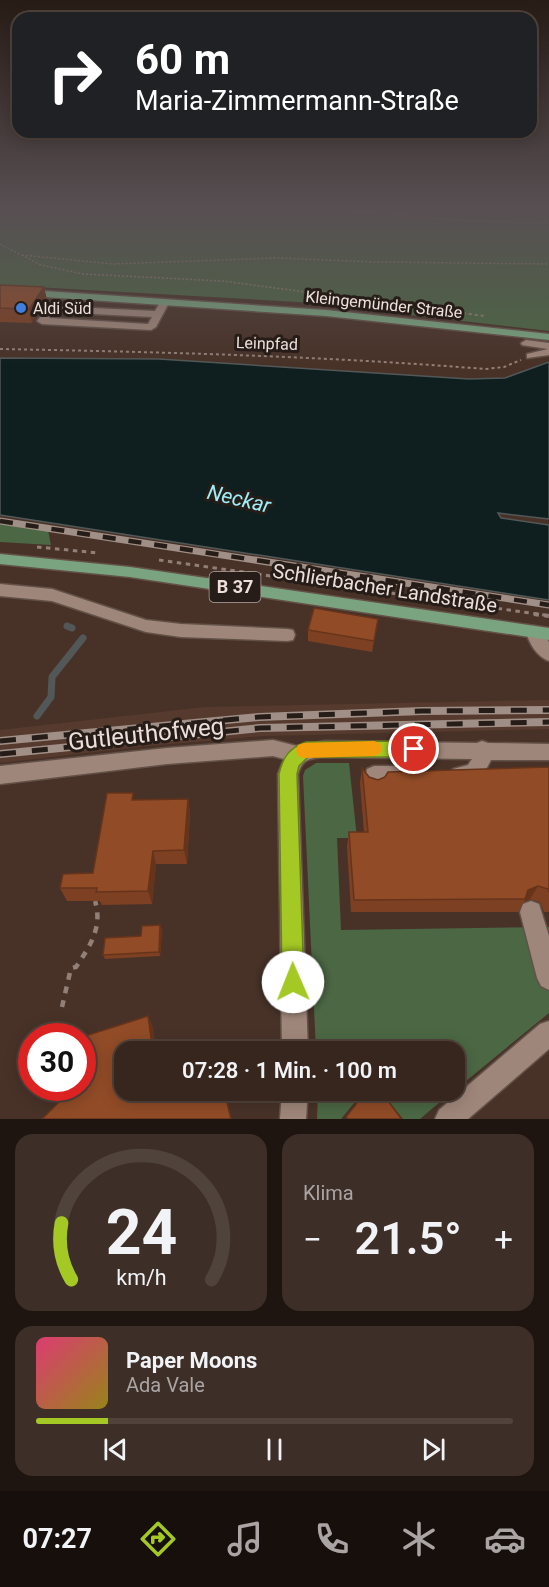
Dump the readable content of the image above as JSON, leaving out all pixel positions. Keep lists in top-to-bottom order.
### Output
{
  "streets": {
    "main road": ["Kleingemünder Straße", "B 37", "Schlierbacher Landstraße"],
    "street": ["Gutleuthofweg"],
    "path": ["Leinpfad"]
  },
  "water": ["Neckar"],
  "places": ["Aldi Süd"],
  "page": {
    "turn": ["60 m", "Maria-Zimmermann-Straße"],
    "limit": "30",
    "trip": "07:28 · 1 Min. · 100 m",
    "tile": "Klima",
    "heat": ["−", "21.5°", "+"],
    "song": ["Paper Moons", "Ada Vale"],
    "tabs": "07:27",
    "gauge": ["24", "km/h"]
  }
}
